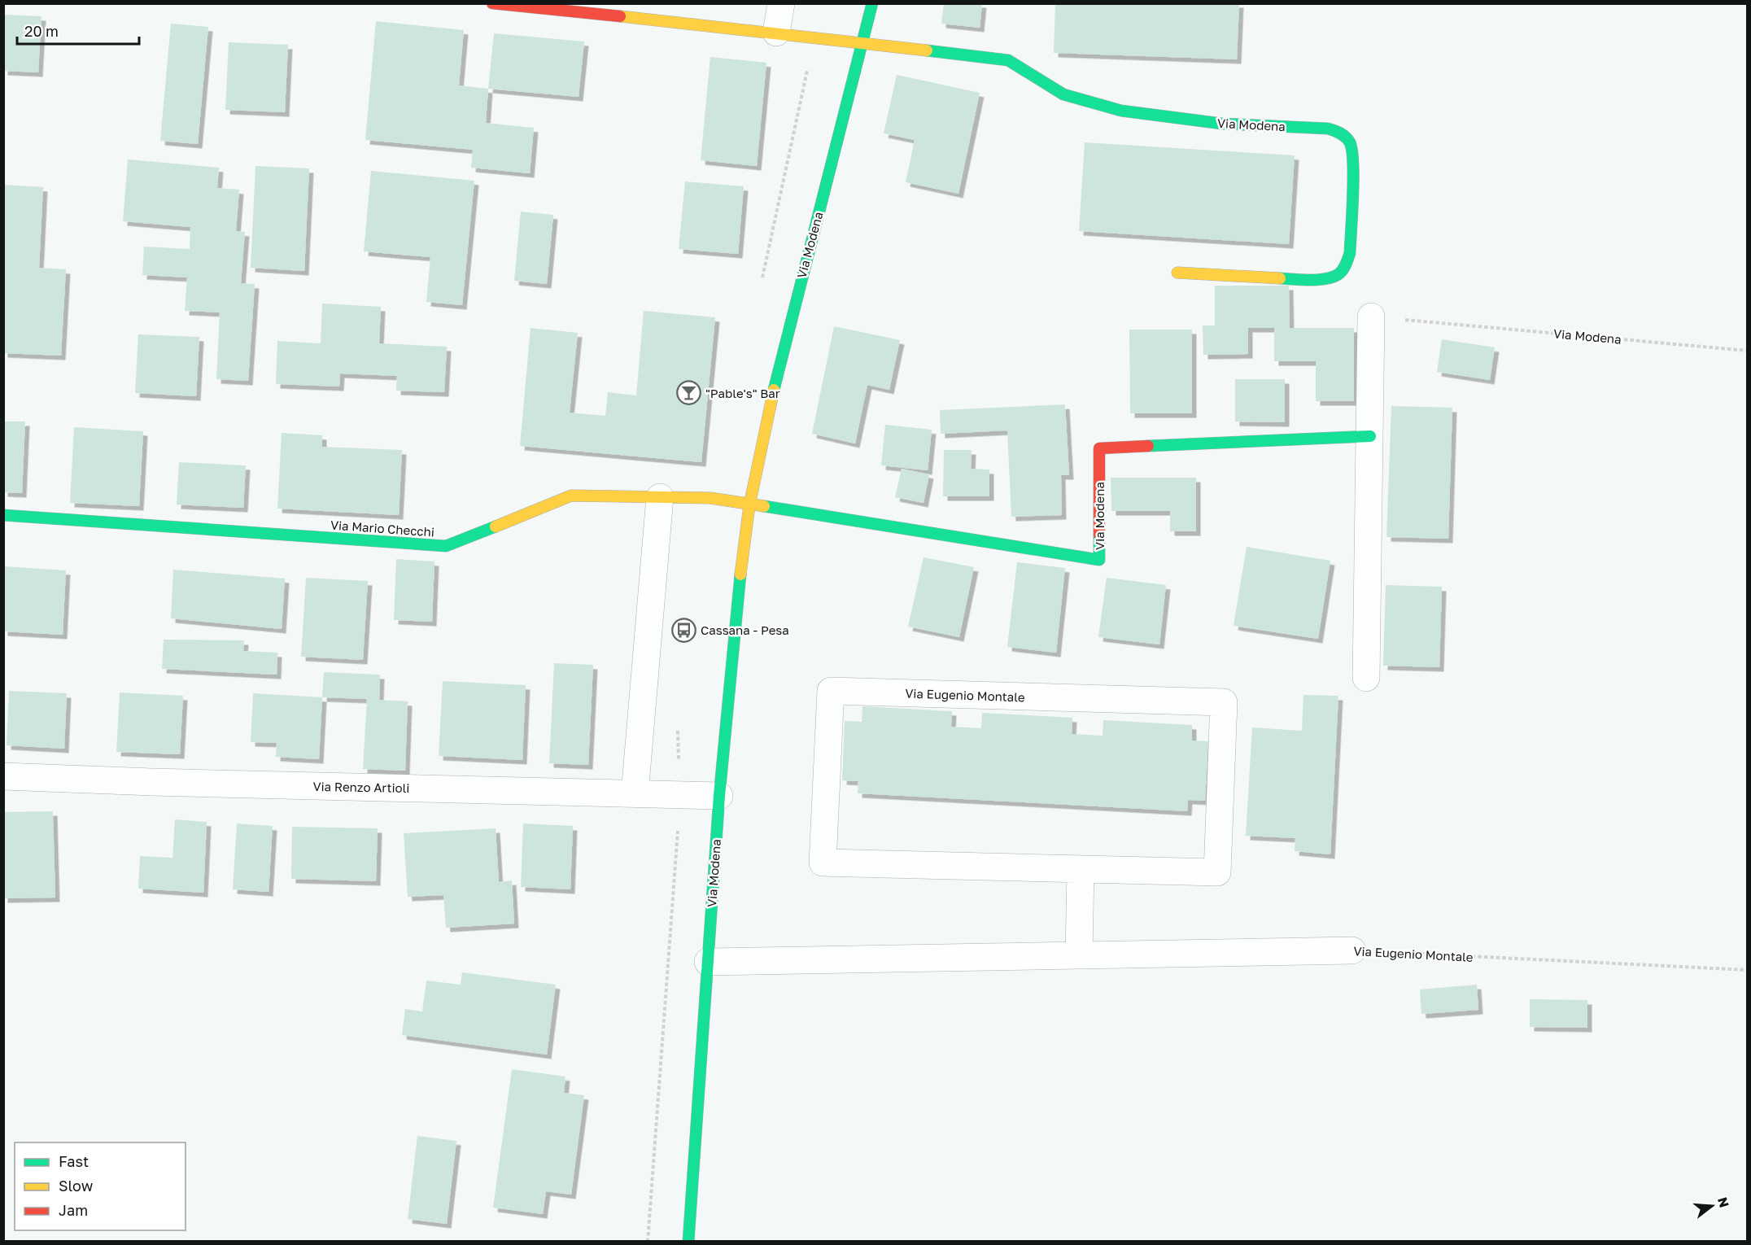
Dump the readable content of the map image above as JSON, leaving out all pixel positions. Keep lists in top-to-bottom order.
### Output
{
  "streets": {
    "street": [
      "Via Modena",
      "Via Mario Checchi",
      "Via Eugenio Montale",
      "Via Renzo Artioli"
    ]
  },
  "crossings": [
    ["Via Modena", "Via Mario Checchi"],
    ["Via Modena", "Via Eugenio Montale"],
    ["Via Modena", "Via Renzo Artioli"]
  ],
  "places": {
    "bar": ["\"Pable's\" Bar"],
    "bus stop": ["Cassana - Pesa"]
  },
  "legend": ["Fast", "Slow", "Jam"],
  "scale_bar": "20 m",
  "north": "right"
}
